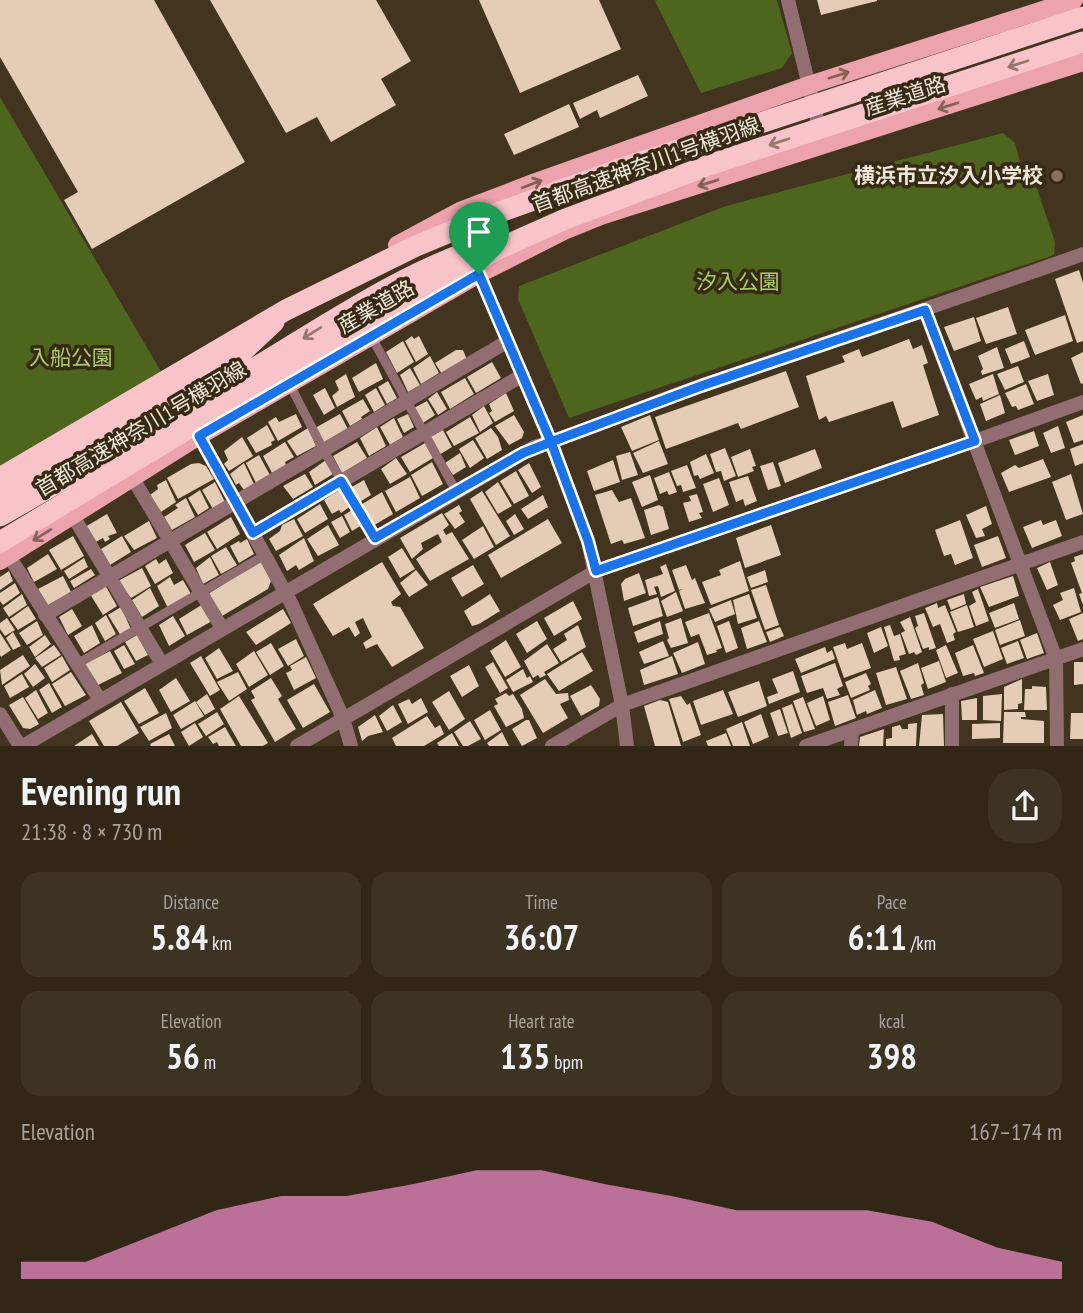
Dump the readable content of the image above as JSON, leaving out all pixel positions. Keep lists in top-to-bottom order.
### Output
{
  "streets": {
    "highway": ["首都高速神奈川1号横羽線"],
    "main road": ["産業道路"]
  },
  "crossings": [
    ["産業道路", "首都高速神奈川1号横羽線"]
  ],
  "parks": ["汐入公園", "入船公園"],
  "places": ["横浜市立汐入小学校"],
  "page": {
    "heading": ["Evening run", "21:38 · 8 × 730 m"],
    "stats": [
      ["Distance", "5.84 km"],
      ["Time", "36:07"],
      ["Pace", "6:11 /km"],
      ["Elevation", "56 m"],
      ["Heart rate", "135 bpm"],
      ["kcal", "398"]
    ],
    "chart": ["Elevation", "167–174 m"]
  }
}
